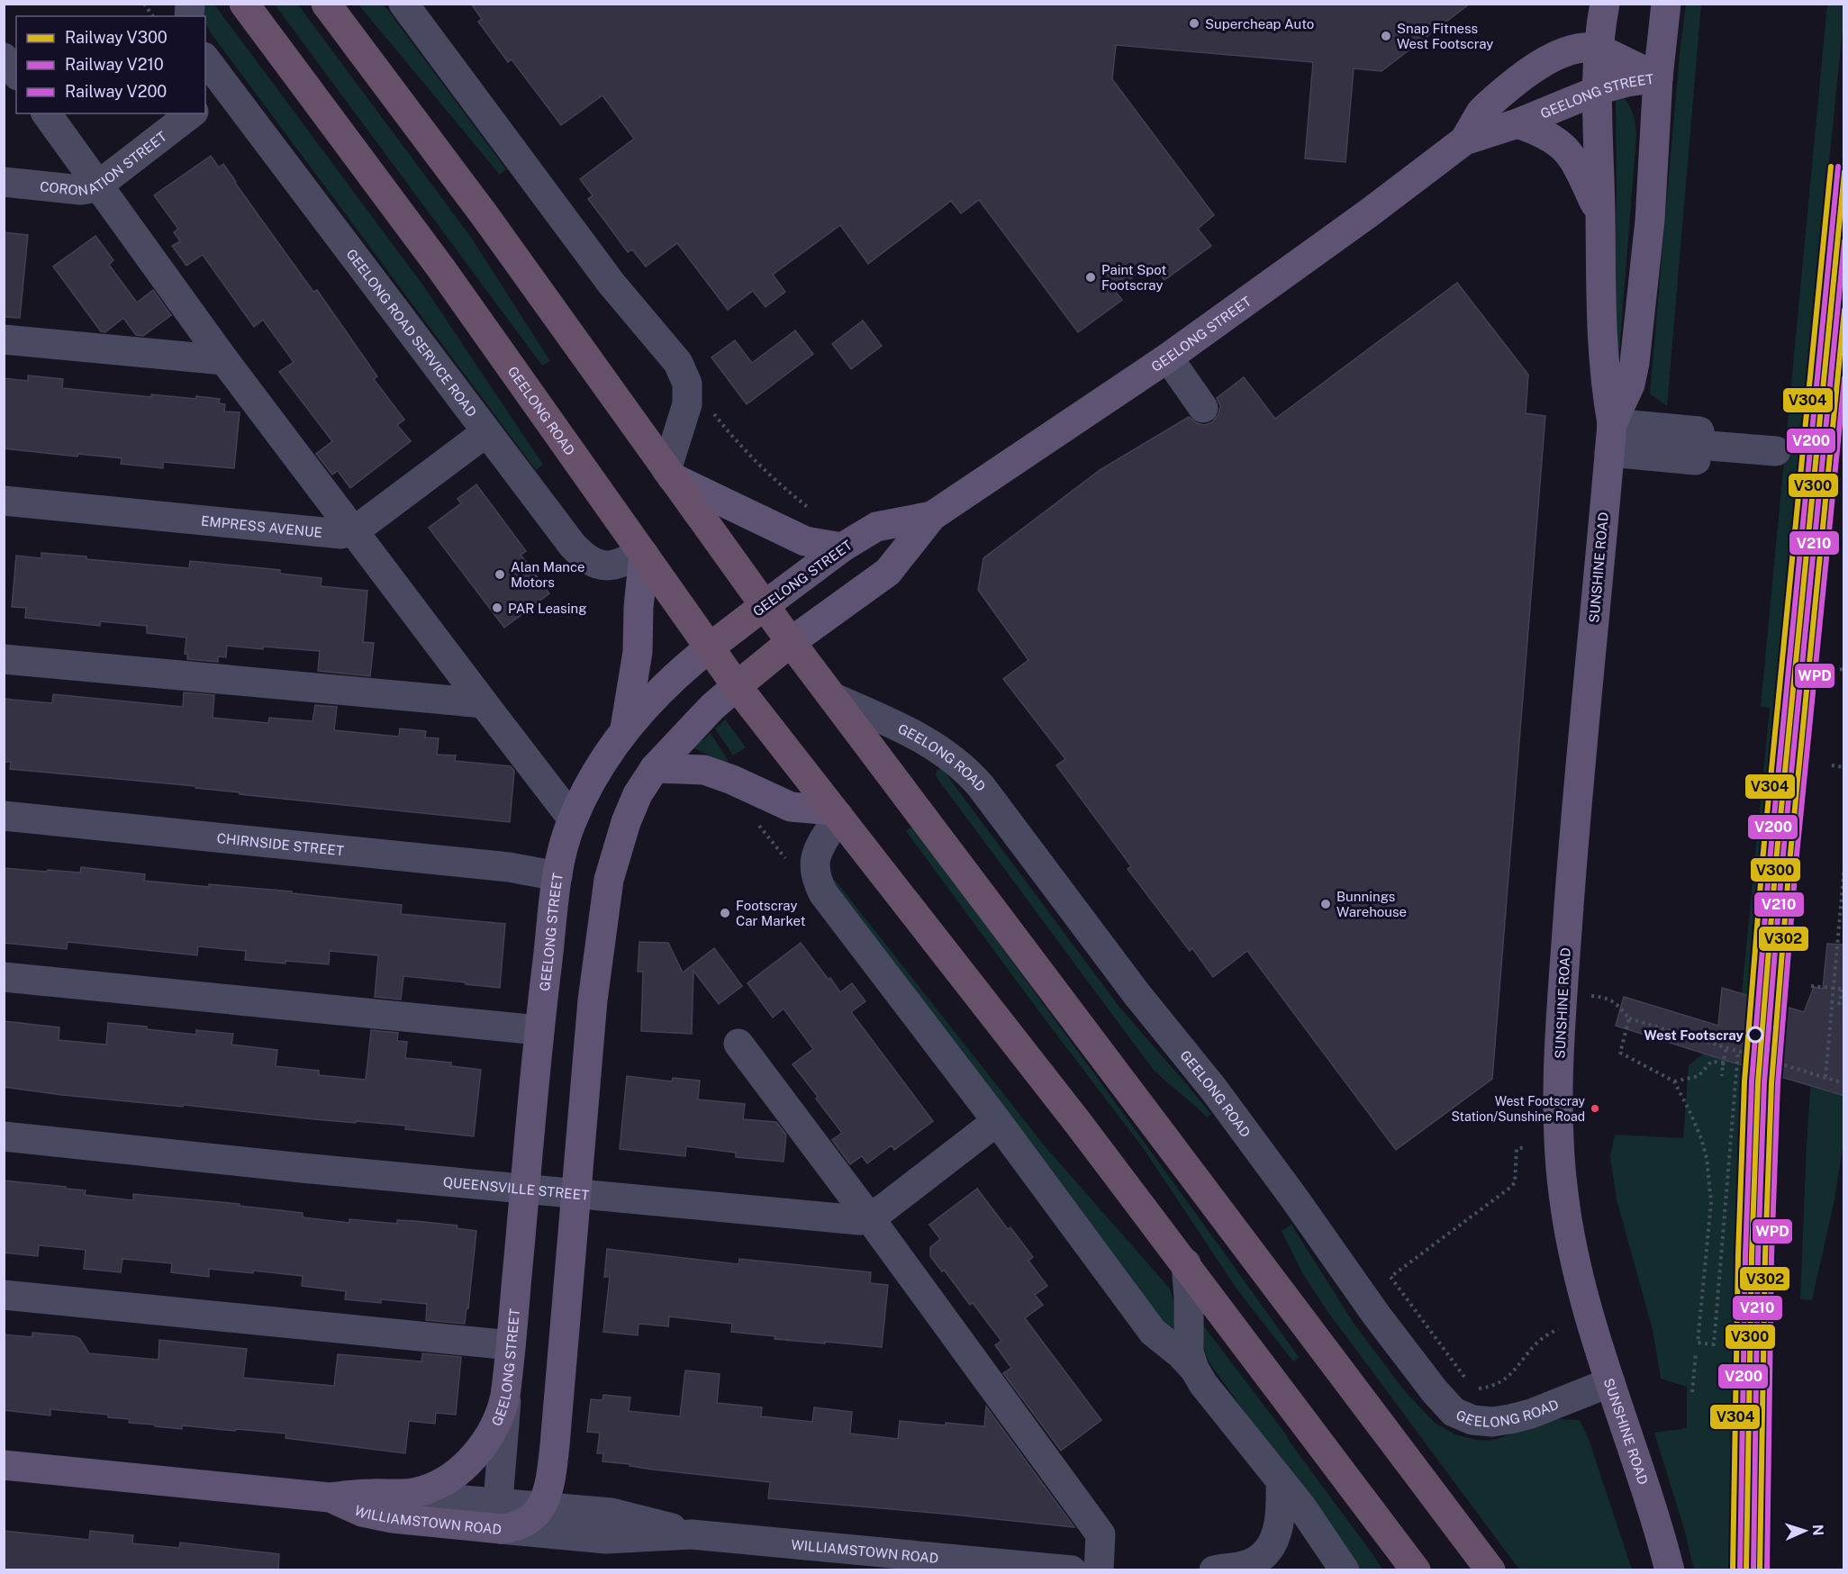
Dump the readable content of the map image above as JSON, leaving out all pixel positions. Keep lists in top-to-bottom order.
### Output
{
  "streets": {
    "highway": ["GEELONG STREET", "GEELONG ROAD"],
    "main road": ["SUNSHINE ROAD", "WILLIAMSTOWN ROAD"],
    "street": [
      "CORONATION STREET",
      "GEELONG ROAD SERVICE ROAD",
      "EMPRESS AVENUE",
      "CHIRNSIDE STREET",
      "QUEENSVILLE STREET"
    ]
  },
  "crossings": [
    ["GEELONG STREET", "GEELONG ROAD"],
    ["GEELONG STREET", "SUNSHINE ROAD"],
    ["GEELONG STREET", "CHIRNSIDE STREET"],
    ["GEELONG STREET", "QUEENSVILLE STREET"],
    ["GEELONG STREET", "WILLIAMSTOWN ROAD"],
    ["GEELONG ROAD SERVICE ROAD", "GEELONG ROAD"],
    ["GEELONG ROAD", "SUNSHINE ROAD"]
  ],
  "places": [
    "Supercheap Auto",
    "Snap Fitness West Footscray",
    "Paint Spot Footscray",
    "Alan Mance Motors",
    "PAR Leasing",
    "Bunnings Warehouse",
    "Footscray Car Market",
    "West Footscray",
    "West Footscray Station/Sunshine Road"
  ],
  "lines": [
    "rail line V200",
    "transit line V304",
    "rail line V300",
    "rail line V210",
    "transit line V302",
    "transit line WPD"
  ],
  "legend": ["Railway V300", "Railway V210", "Railway V200"],
  "north": "right"
}
